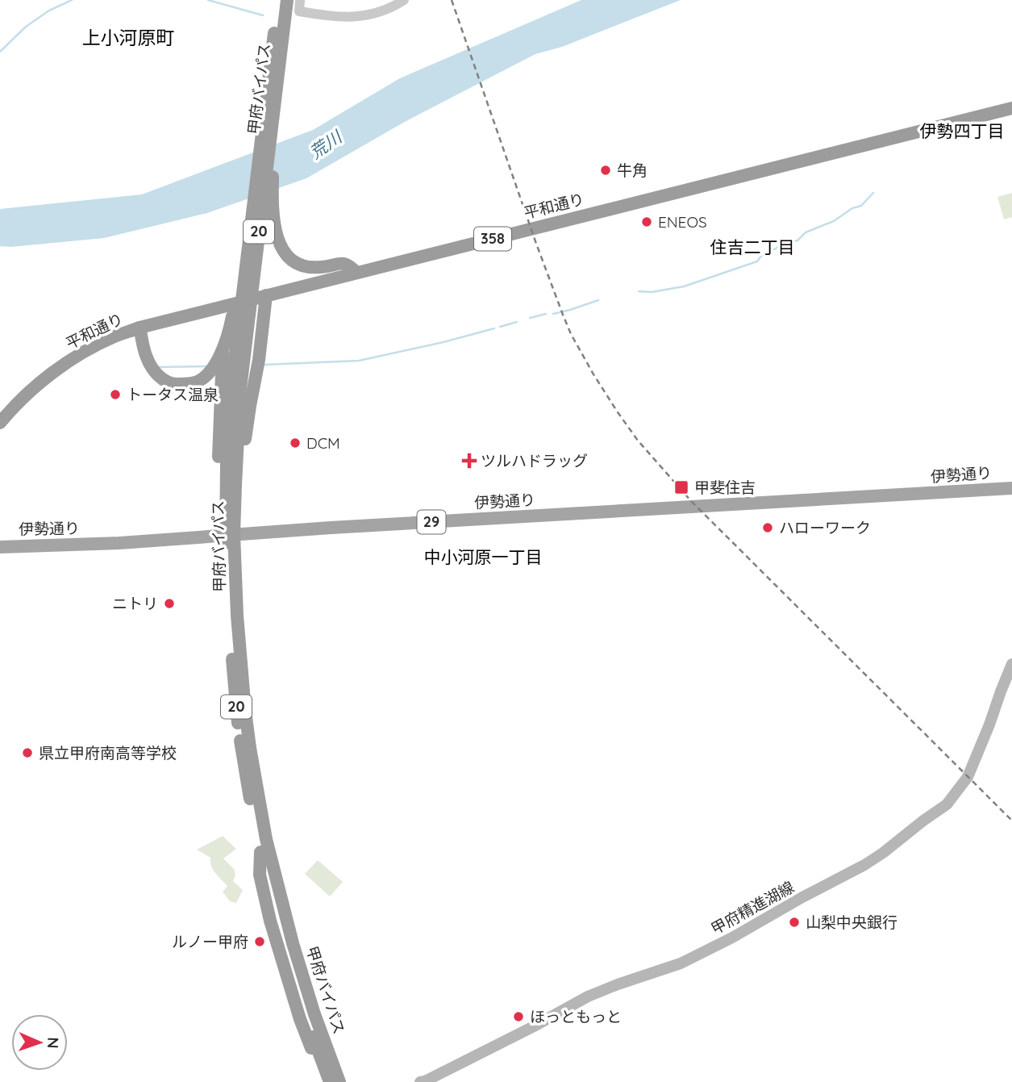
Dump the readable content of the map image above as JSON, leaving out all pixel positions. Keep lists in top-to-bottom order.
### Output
{
  "streets": {
    "highway": [
      "甲府バイパス",
      "平和通り",
      "20",
      "358"
    ],
    "main road": ["伊勢通り", "29", "甲府精進湖線"]
  },
  "crossings": [
    ["甲府バイパス", "伊勢通り"]
  ],
  "districts": [
    "上小河原町",
    "伊勢四丁目",
    "住吉二丁目",
    "中小河原一丁目"
  ],
  "water": ["荒川"],
  "places": {
    "other": [
      "牛角",
      "ENEOS",
      "トータス温泉",
      "DCM",
      "ハローワーク",
      "ニトリ",
      "県立甲府南高等学校",
      "山梨中央銀行",
      "ルノー甲府",
      "ほっともっと"
    ],
    "health": ["ツルハドラッグ"],
    "transit": ["甲斐住吉"]
  },
  "north": "right"
}
